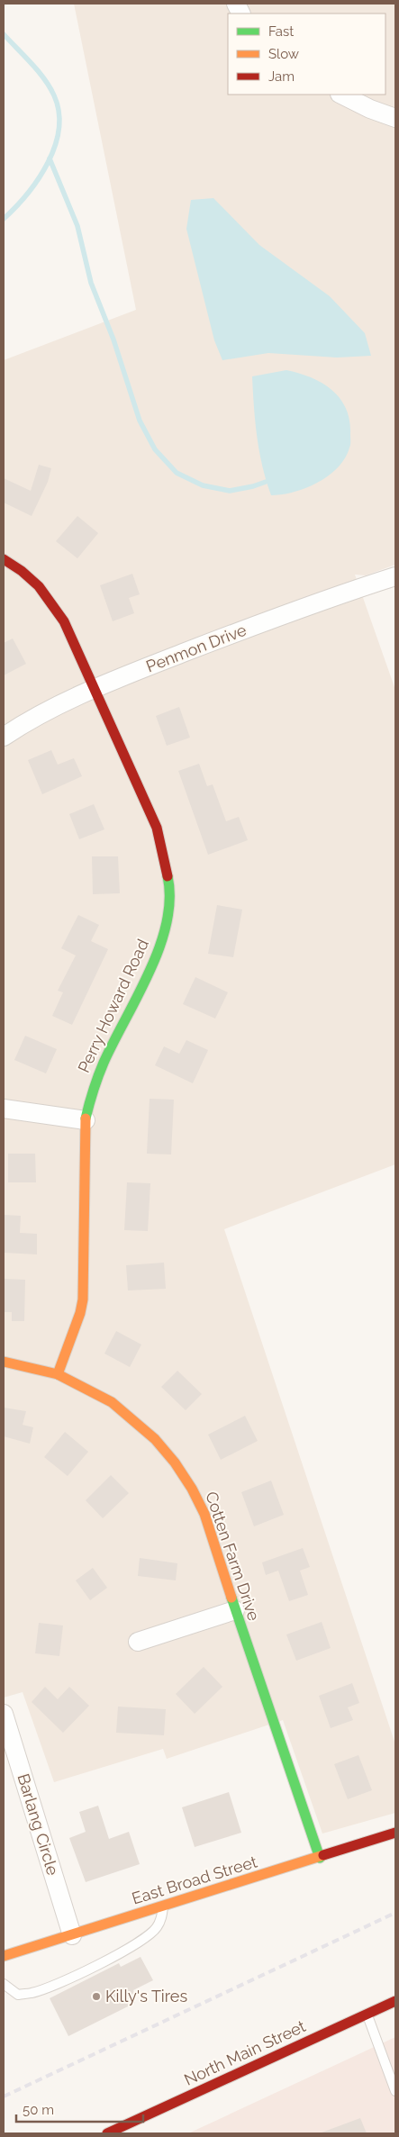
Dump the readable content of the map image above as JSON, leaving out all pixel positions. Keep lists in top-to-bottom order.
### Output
{
  "streets": {
    "street": [
      "Penmon Drive",
      "Perry Howard Road",
      "Cotten Farm Drive",
      "Barlang Circle",
      "East Broad Street",
      "North Main Street"
    ]
  },
  "crossings": [
    ["Penmon Drive", "Perry Howard Road"],
    ["Perry Howard Road", "Cotten Farm Drive"],
    ["Cotten Farm Drive", "East Broad Street"],
    ["Barlang Circle", "East Broad Street"]
  ],
  "places": ["Killy's Tires"],
  "legend": ["Fast", "Slow", "Jam"],
  "scale_bar": "50 m"
}
